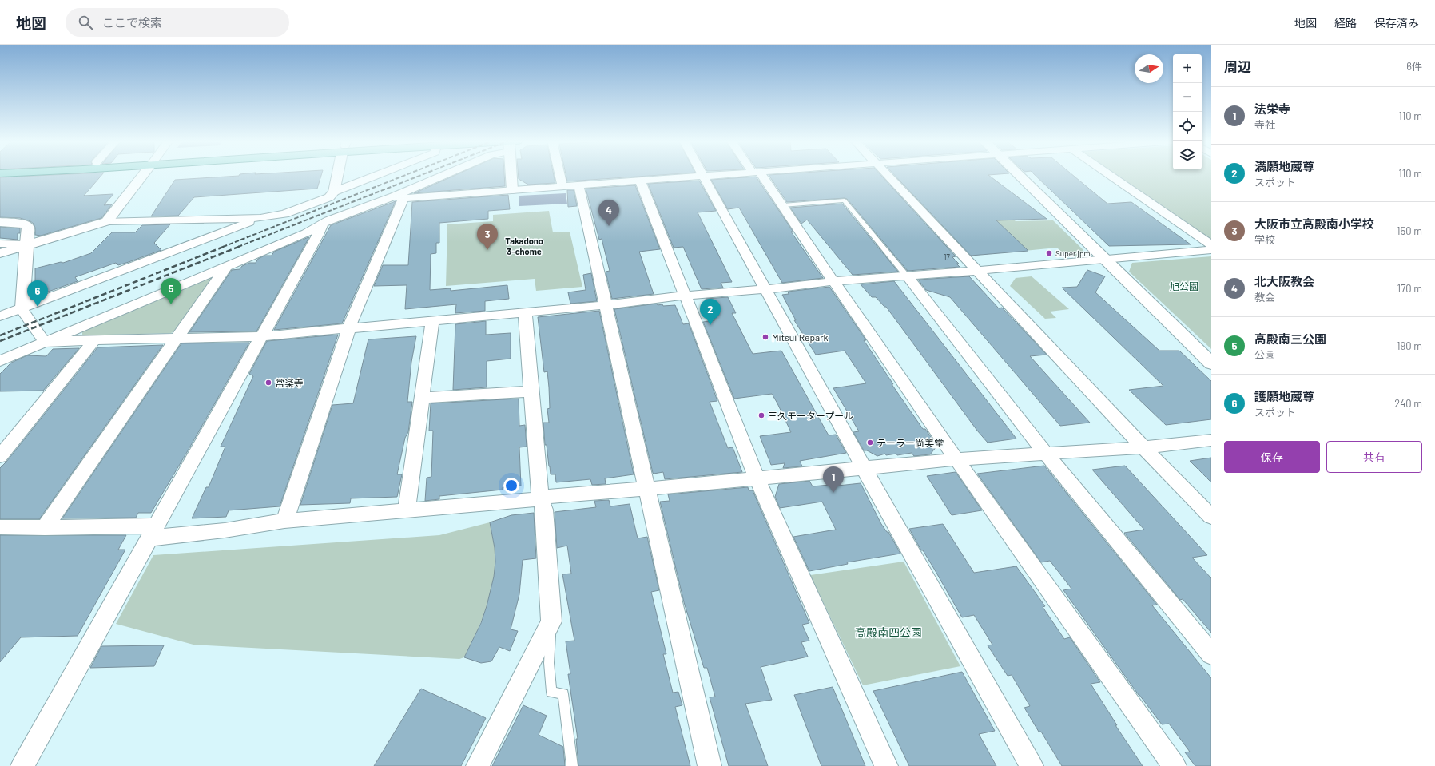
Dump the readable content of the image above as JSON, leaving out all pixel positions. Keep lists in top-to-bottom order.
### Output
{
  "districts": ["Takadono 3-chome"],
  "parks": ["旭公園", "高殿南四公園"],
  "places": [
    "Super jpm",
    "Mitsui Repark",
    "常楽寺",
    "三久モータープール",
    "テーラー尚美堂"
  ],
  "house_numbers": ["17"],
  "north": "right",
  "page": {
    "header": "地図",
    "search": "ここで検索",
    "nav": ["地図", "経路", "保存済み"],
    "heading": ["周辺", "6件"],
    "map_buttons": ["+", "−"],
    "list": [
      {
        "mark": "1",
        "name": "法栄寺",
        "note": "寺社",
        "value": "110 m"
      },
      {
        "mark": "2",
        "name": "満願地蔵尊",
        "note": "スポット",
        "value": "110 m"
      },
      {
        "mark": "3",
        "name": "大阪市立高殿南小学校",
        "note": "学校",
        "value": "150 m"
      },
      {
        "mark": "4",
        "name": "北大阪教会",
        "note": "教会",
        "value": "170 m"
      },
      {
        "mark": "5",
        "name": "高殿南三公園",
        "note": "公園",
        "value": "190 m"
      },
      {
        "mark": "6",
        "name": "護願地蔵尊",
        "note": "スポット",
        "value": "240 m"
      }
    ],
    "pins": [
      "4",
      "3",
      "5",
      "6",
      "2",
      "1"
    ],
    "buttons": ["保存", "共有"]
  }
}
